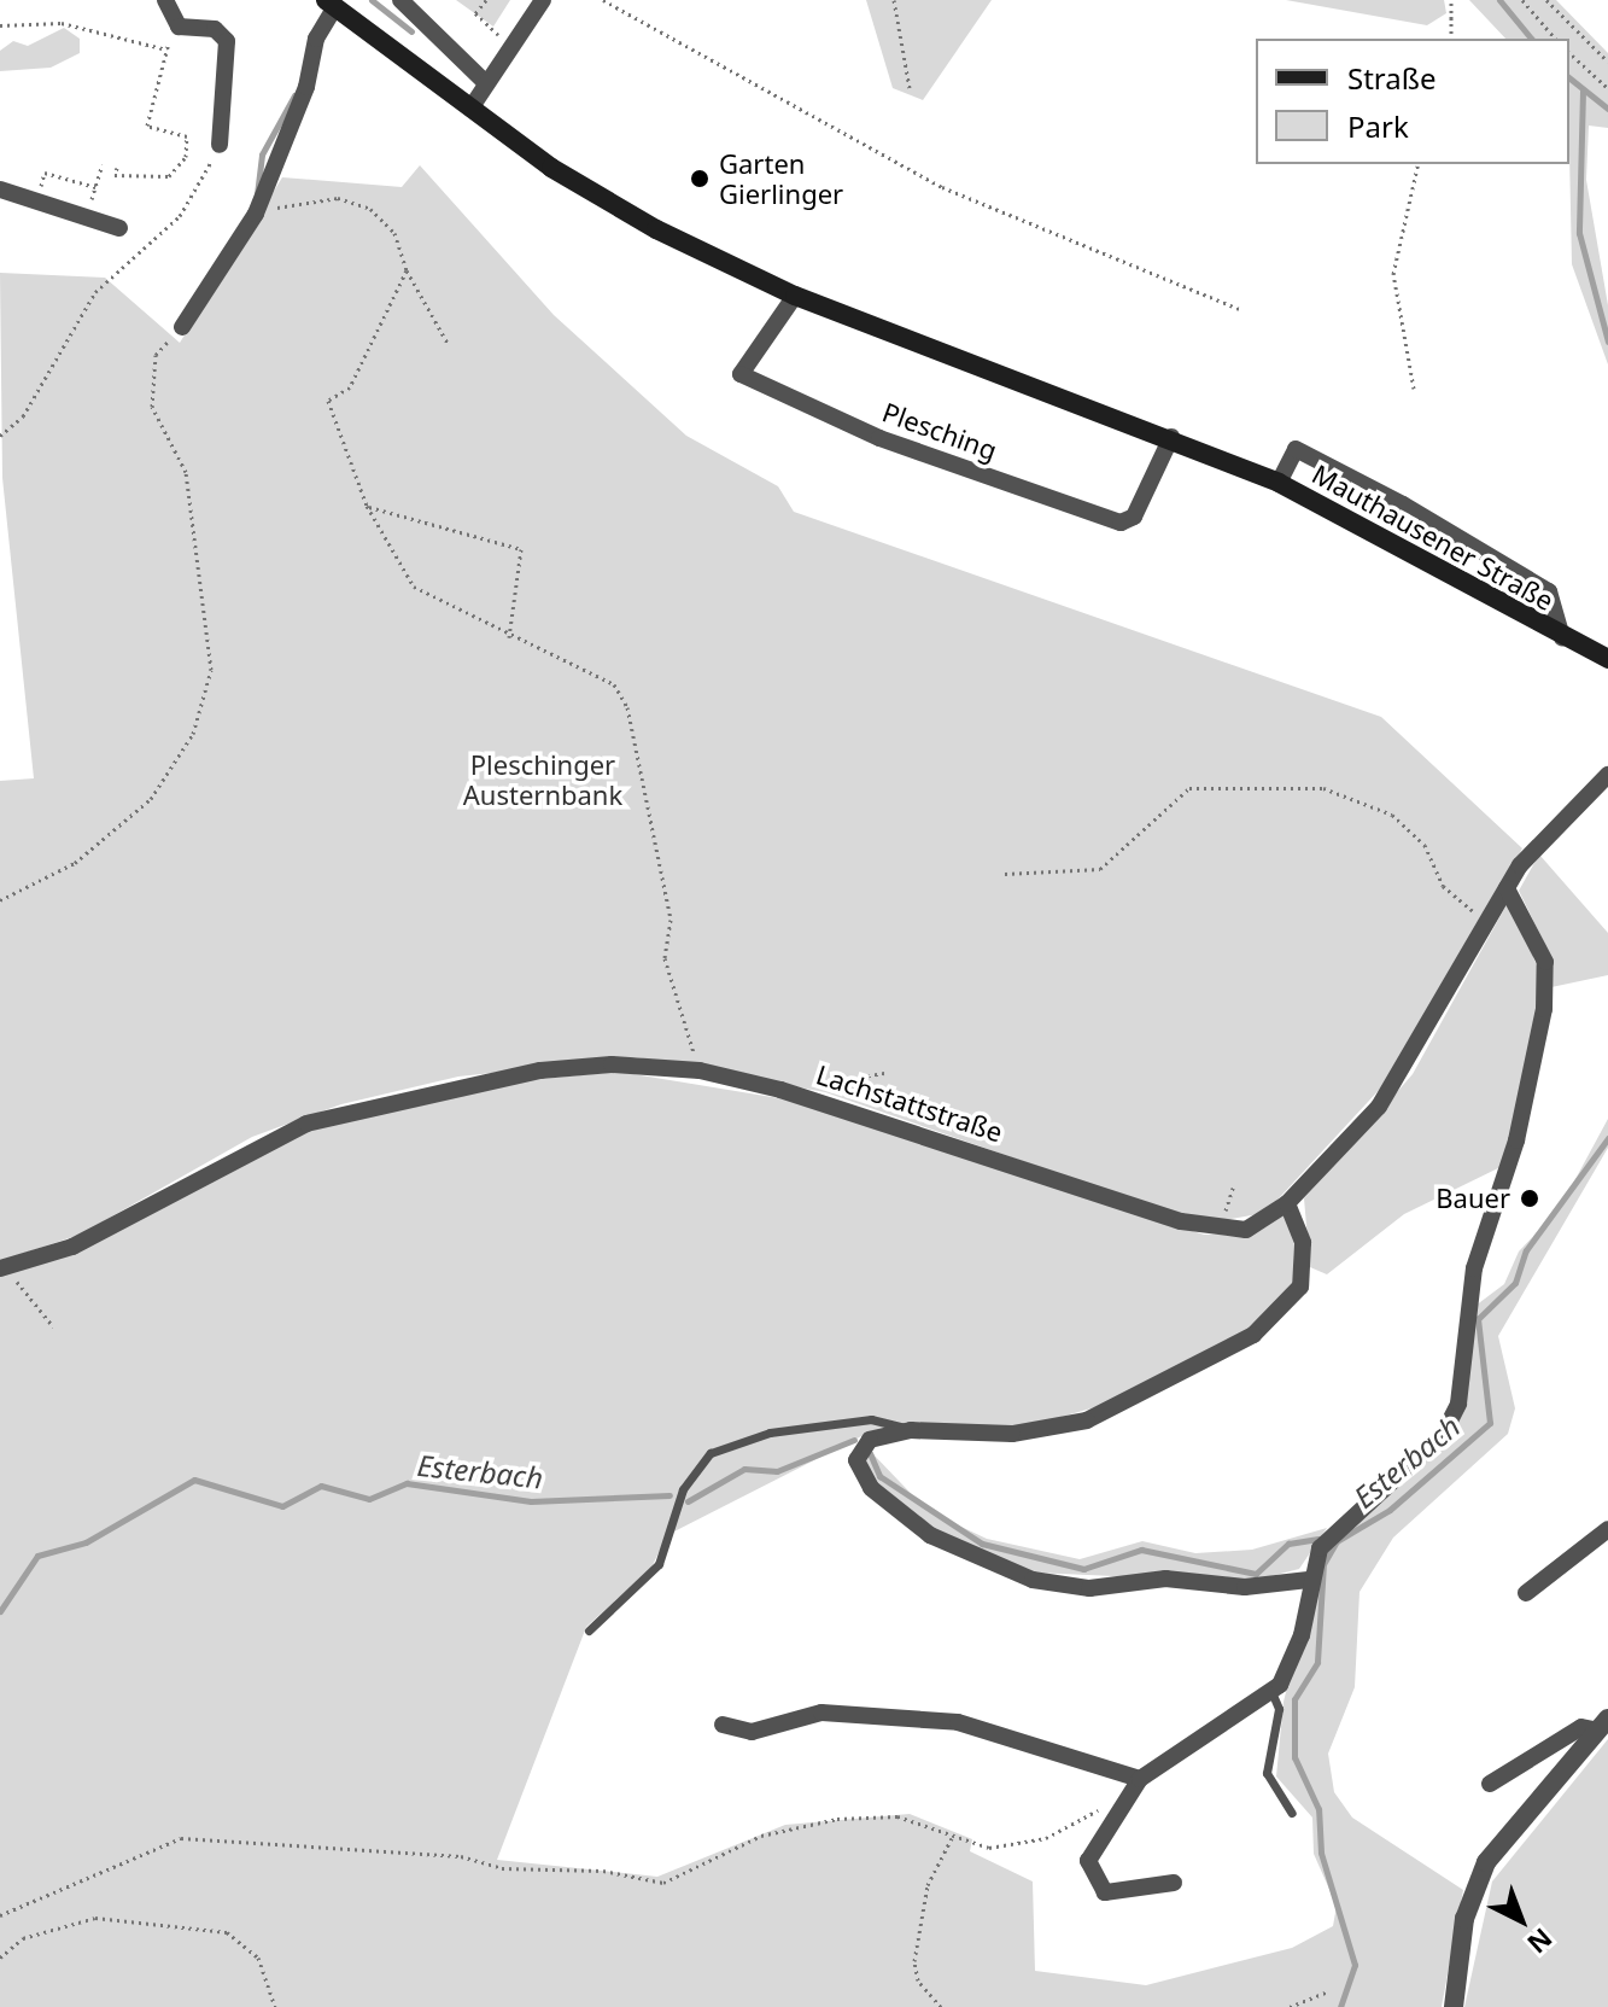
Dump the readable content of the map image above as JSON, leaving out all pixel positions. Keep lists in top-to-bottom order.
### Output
{
  "streets": {
    "main road": ["Mauthausener Straße"],
    "street": ["Plesching", "Lachstattstraße"]
  },
  "crossings": [
    ["Plesching", "Mauthausener Straße"]
  ],
  "water": ["Esterbach"],
  "parks": ["Pleschinger Austernbank"],
  "places": ["Garten Gierlinger", "Bauer"],
  "legend": ["Straße", "Park"],
  "north": "bottom right"
}
